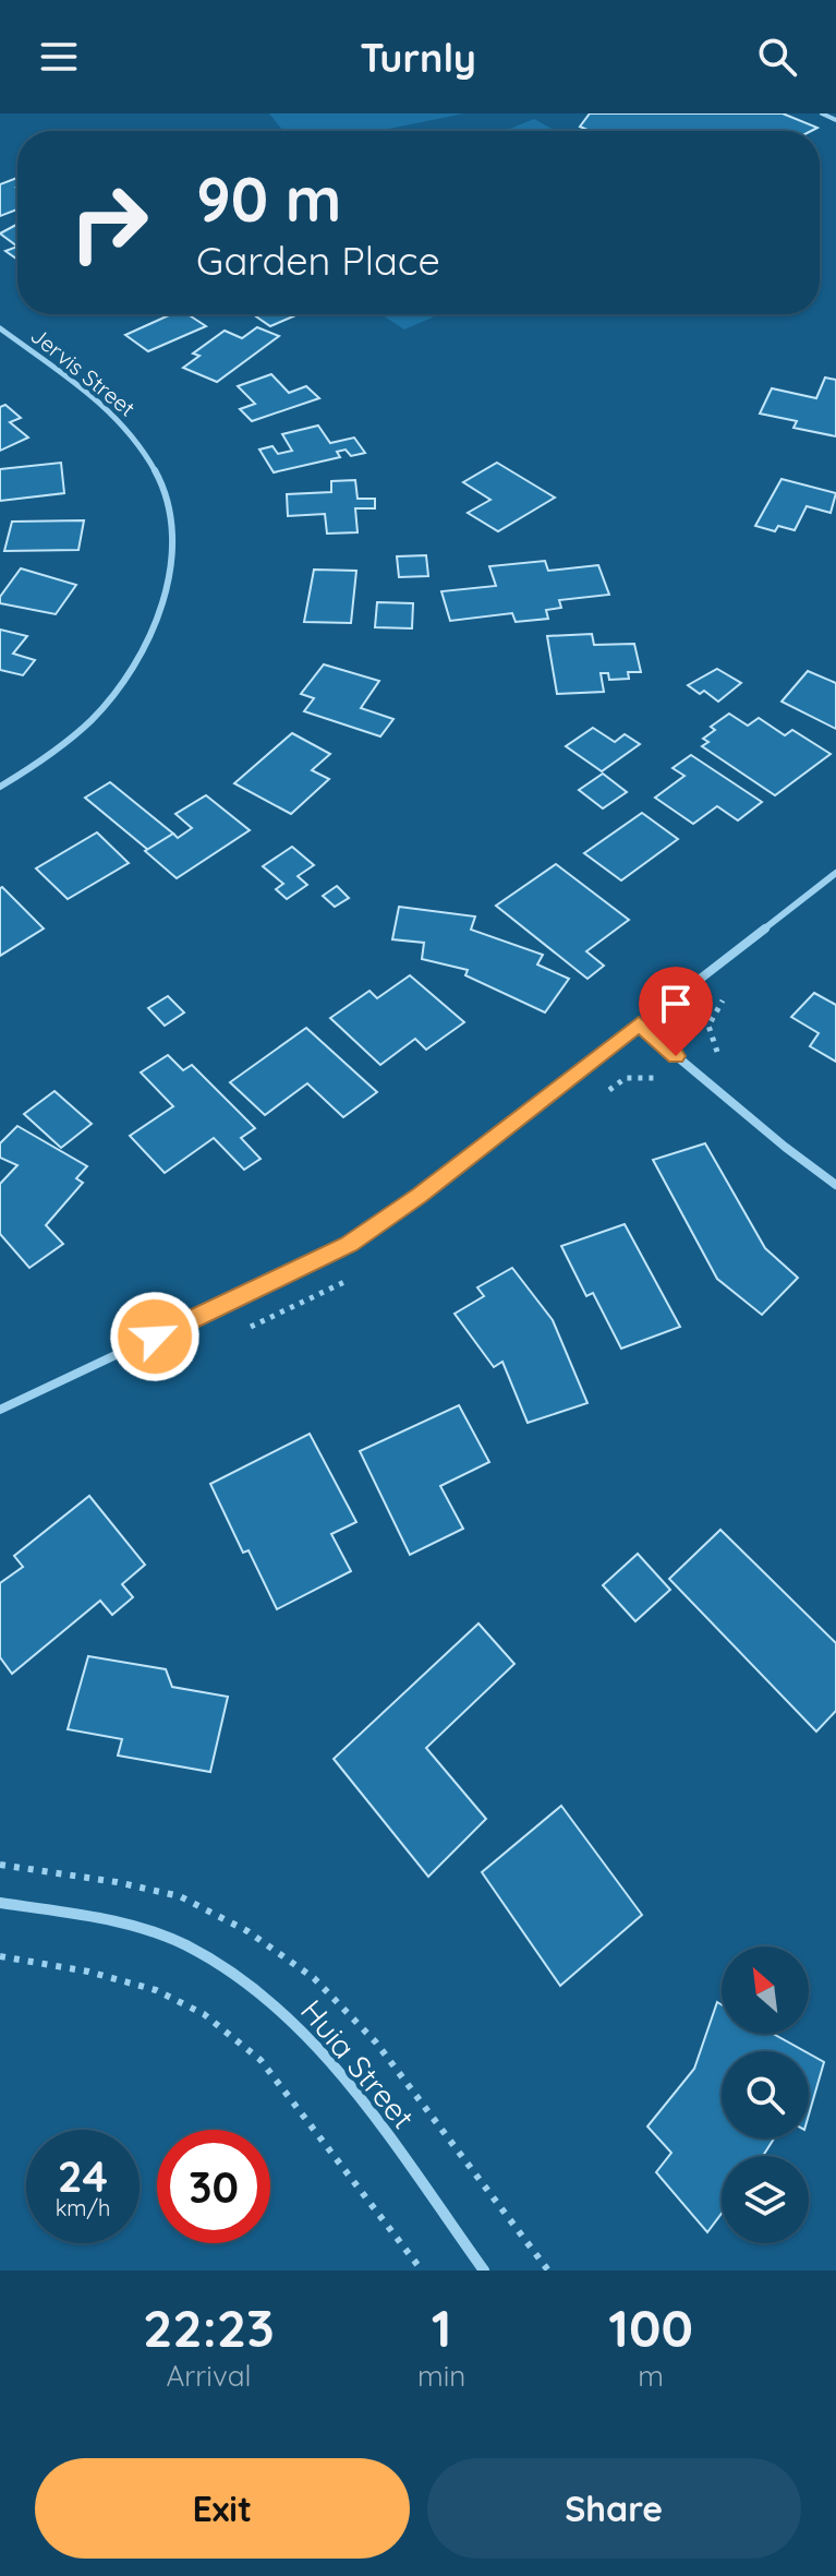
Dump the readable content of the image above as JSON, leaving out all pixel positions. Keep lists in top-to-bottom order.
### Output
{
  "streets": {
    "street": ["Jervis Street", "Huia Street"]
  },
  "north": "top left",
  "page": {
    "header": "Turnly",
    "turn": ["90 m", "Garden Place"],
    "speed": "24 km/h",
    "limit": "30",
    "eta": [
      "22:23",
      "Arrival",
      "1",
      "min",
      "100",
      "m"
    ],
    "buttons": ["Exit", "Share"]
  }
}
